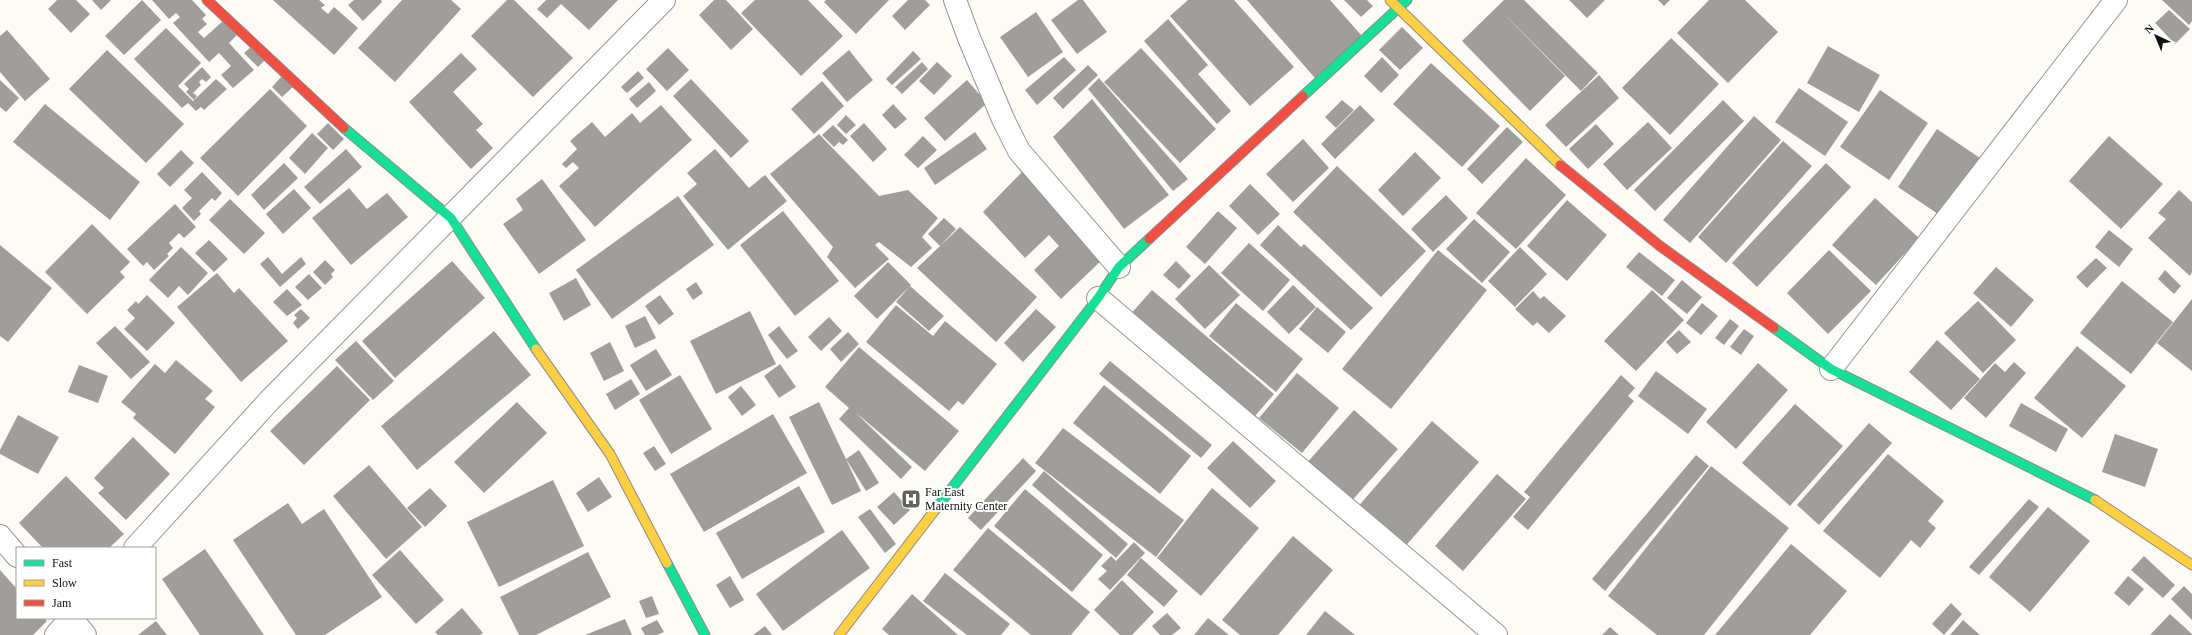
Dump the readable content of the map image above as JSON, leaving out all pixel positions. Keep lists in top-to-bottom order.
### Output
{
  "places": {
    "hospital": ["Far East Maternity Center"]
  },
  "legend": ["Fast", "Slow", "Jam"],
  "north": "top left"
}
